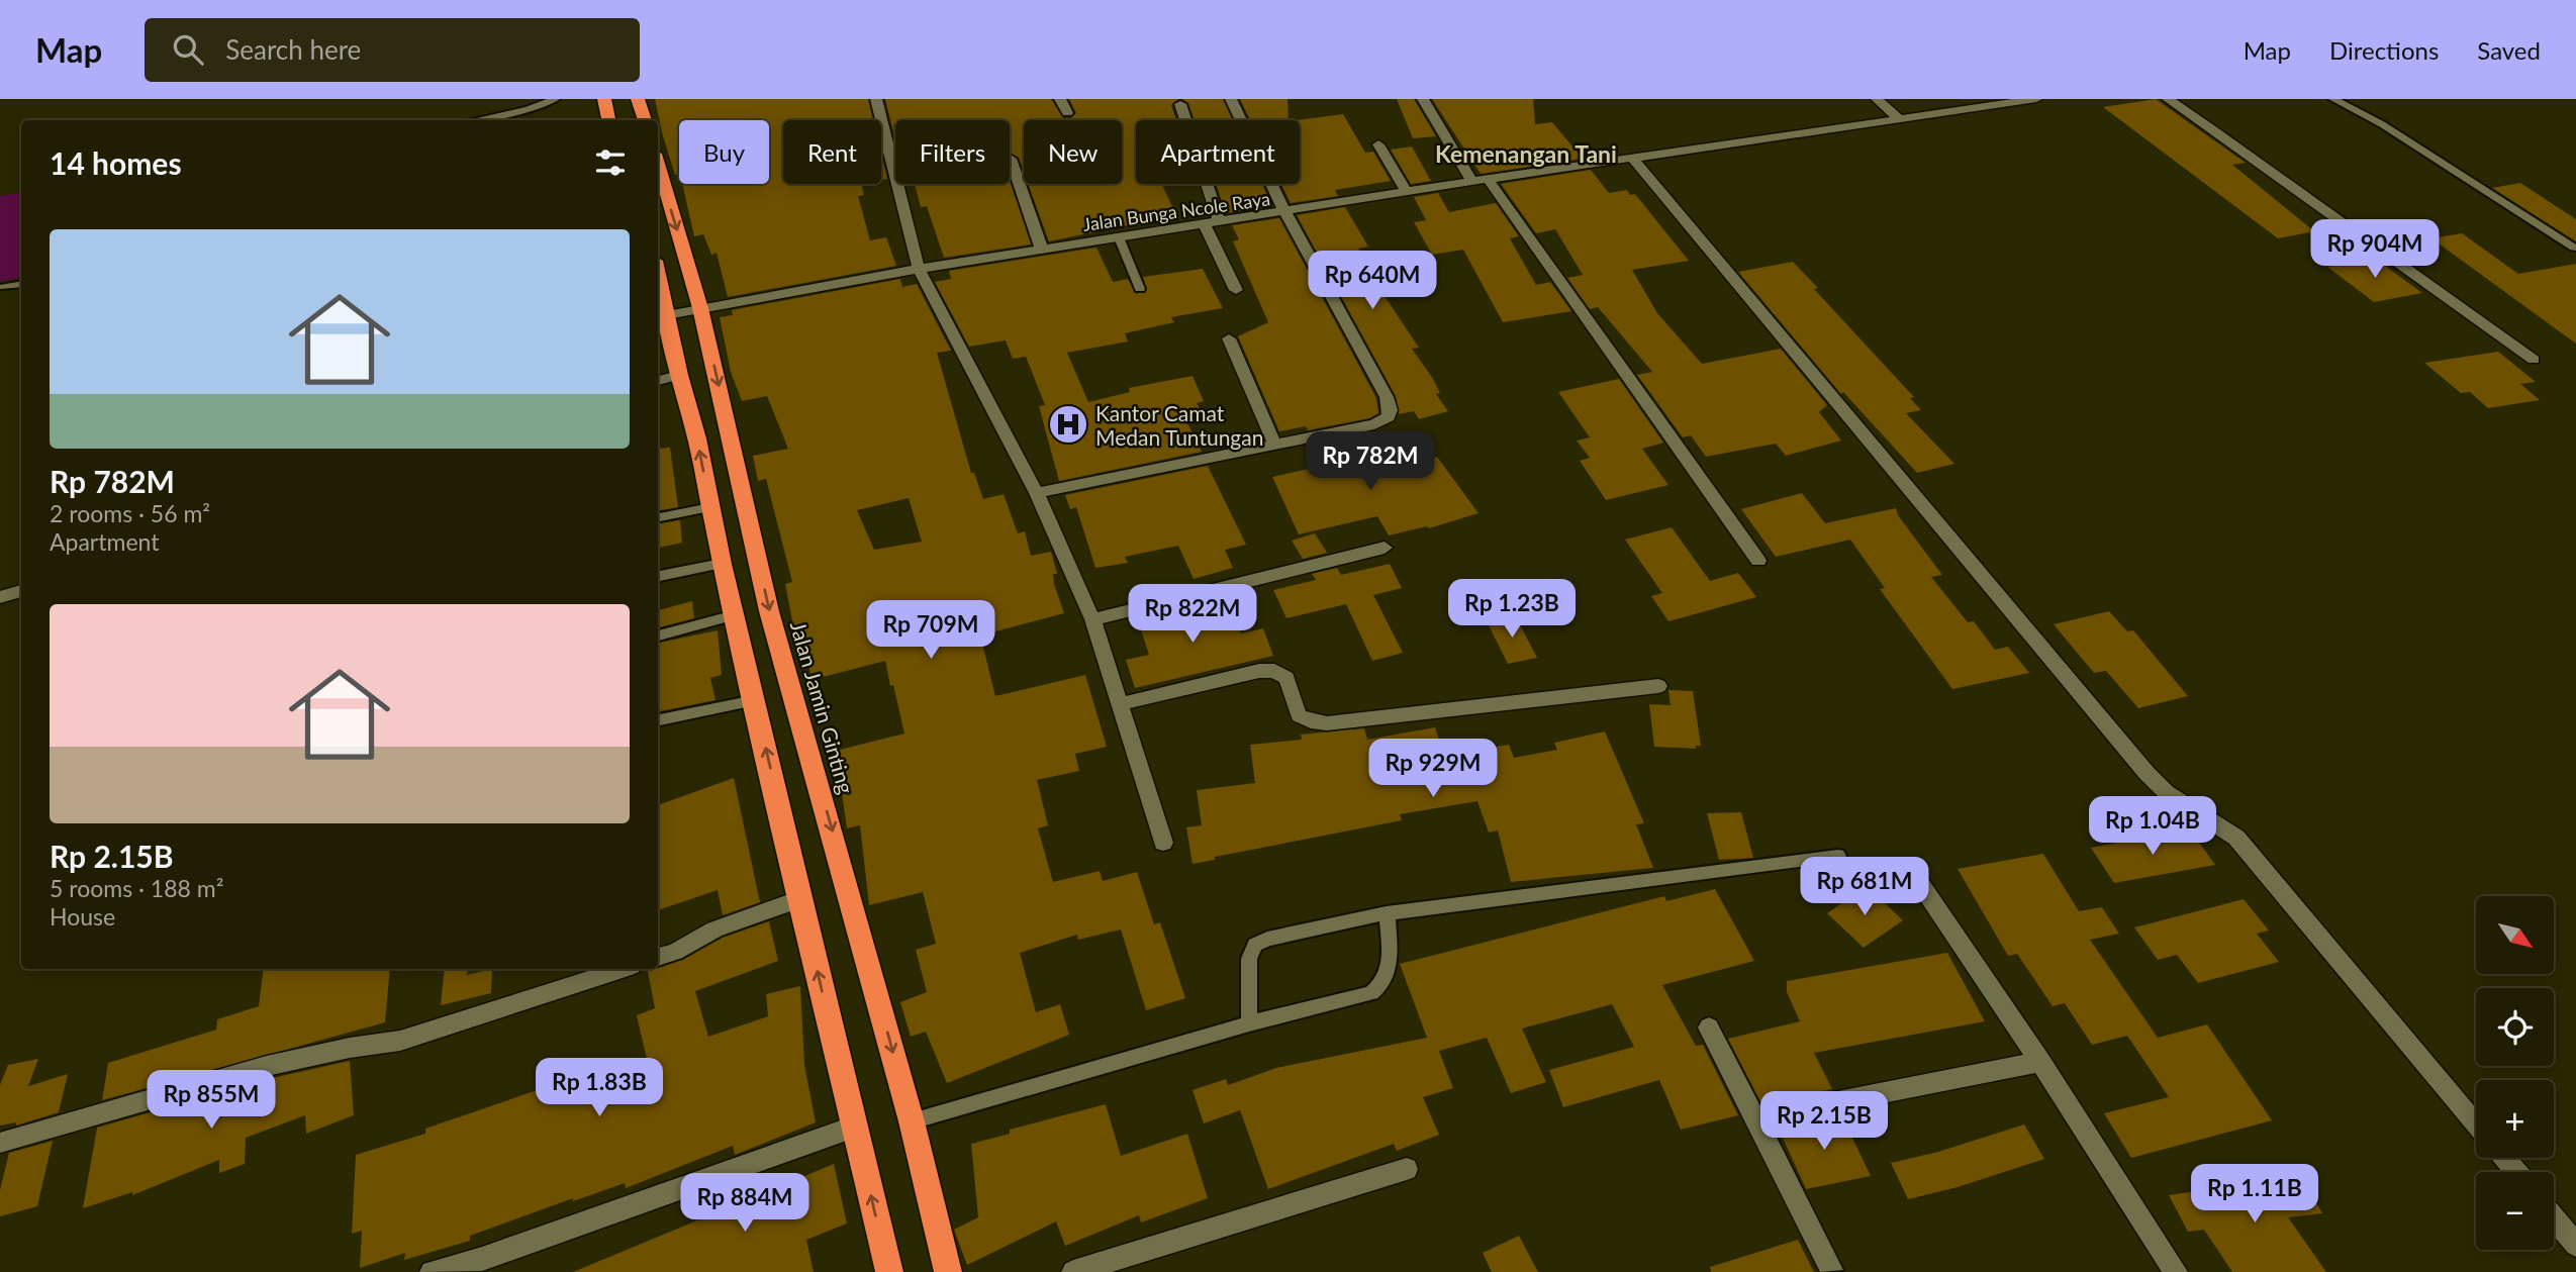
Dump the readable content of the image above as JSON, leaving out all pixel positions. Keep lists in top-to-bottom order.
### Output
{
  "streets": {
    "highway": ["Jalan Jamin Ginting"],
    "street": ["Jalan Bunga Ncole Raya"]
  },
  "crossings": [
    ["Jalan Bunga Ncole Raya", "Jalan Jamin Ginting"]
  ],
  "districts": ["Kemenangan Tani"],
  "places": {
    "hospital": ["Kantor Camat Medan Tuntungan"]
  },
  "north": "bottom right",
  "page": {
    "header": "Map",
    "search": "Search here",
    "nav": ["Map", "Directions", "Saved"],
    "chip": [
      "Buy",
      "Rent",
      "Filters",
      "New",
      "Apartment"
    ],
    "heading": "14 homes",
    "list": [
      {
        "name": "Rp 782M",
        "note": "2 rooms · 56 m² · Apartment"
      },
      {
        "name": "Rp 2.15B",
        "note": "5 rooms · 188 m² · House"
      }
    ],
    "price": [
      "Rp 904M",
      "Rp 640M",
      "Rp 782M",
      "Rp 1.23B",
      "Rp 822M",
      "Rp 709M",
      "Rp 929M",
      "Rp 1.04B",
      "Rp 681M",
      "Rp 1.83B",
      "Rp 855M",
      "Rp 2.15B",
      "Rp 1.11B",
      "Rp 884M"
    ],
    "map_buttons": ["+", "−"]
  }
}
